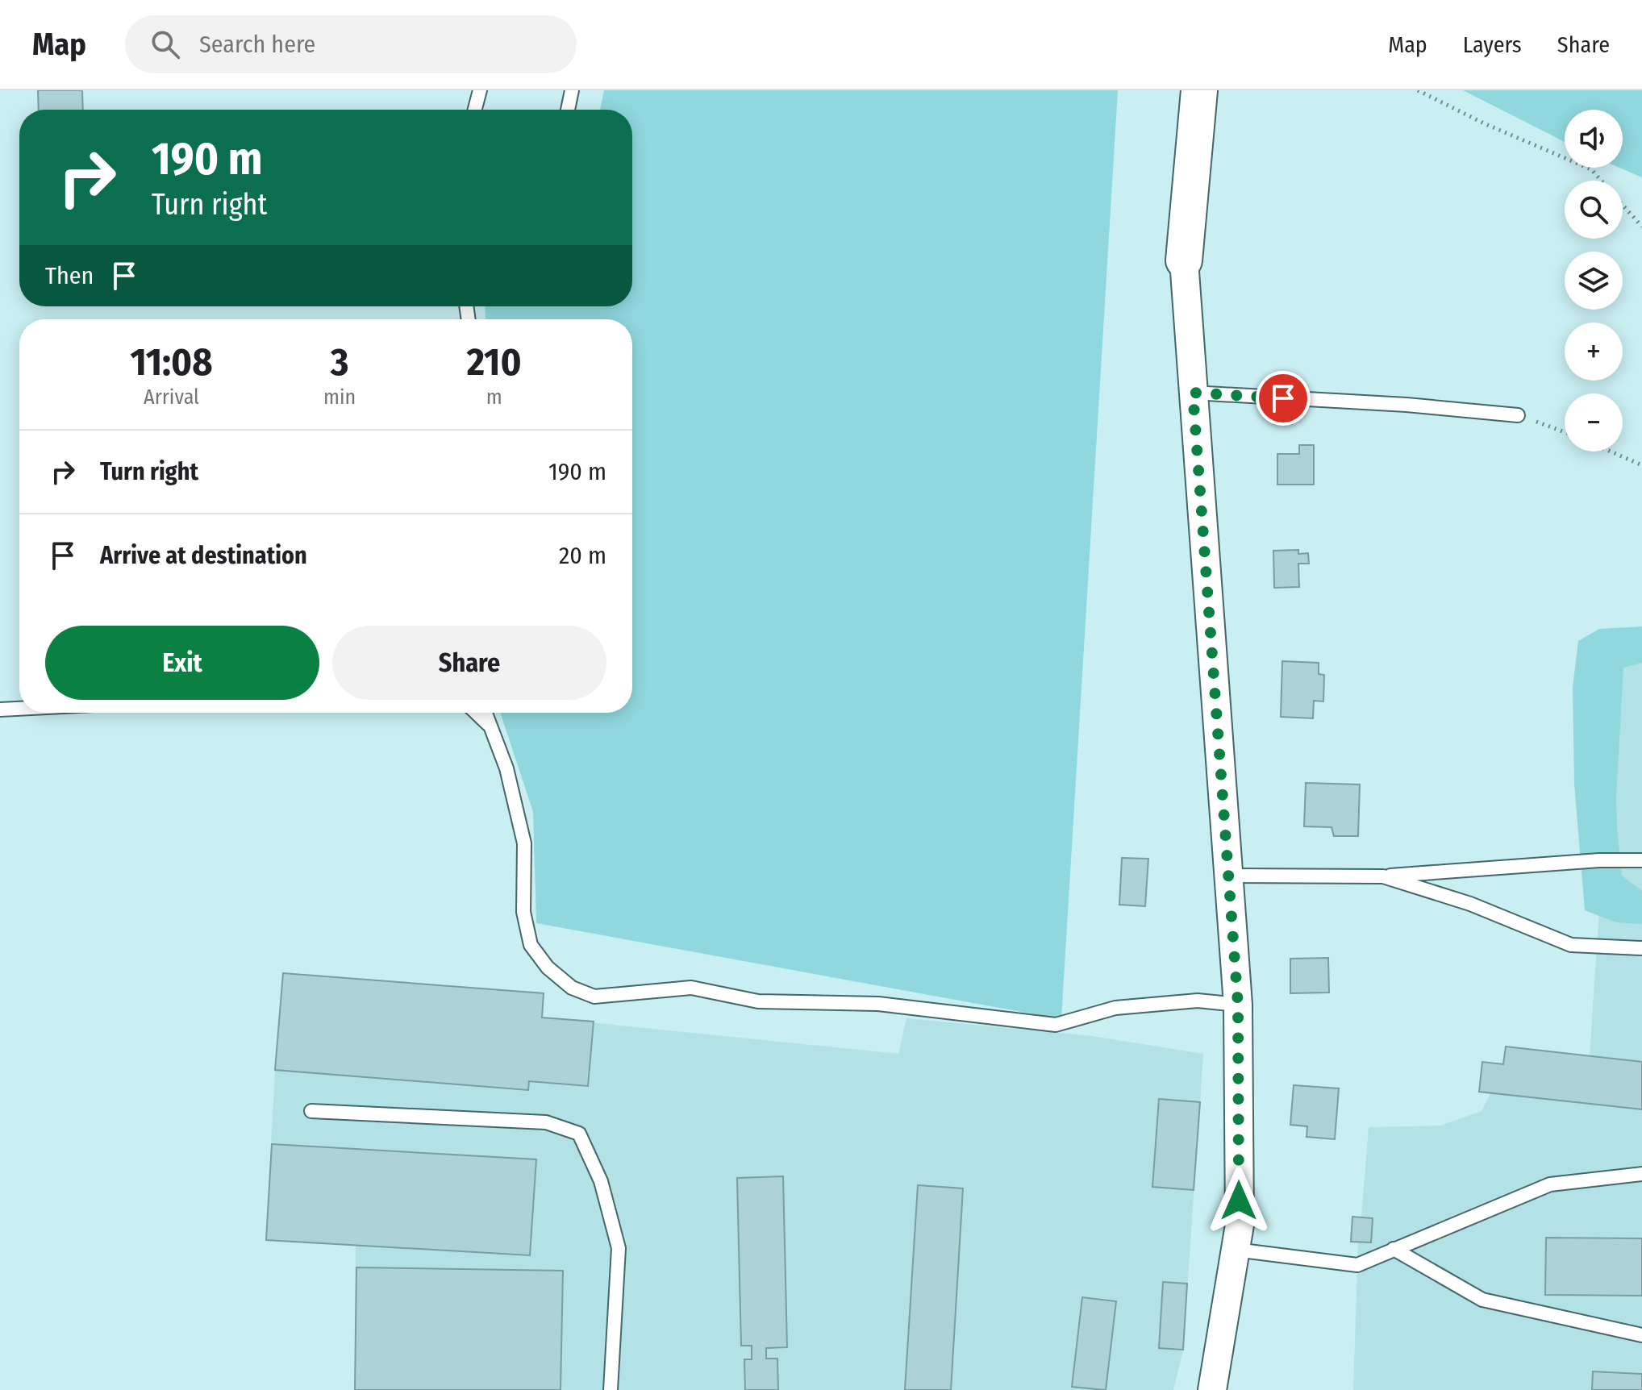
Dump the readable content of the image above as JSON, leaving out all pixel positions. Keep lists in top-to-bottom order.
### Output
{
  "page": {
    "header": "Map",
    "search": "Search here",
    "nav": ["Map", "Layers", "Share"],
    "map_buttons": ["+", "−"],
    "turn": ["190 m", "Turn right"],
    "then": "Then",
    "eta": [
      "11:08",
      "Arrival",
      "3",
      "min",
      "210",
      "m"
    ],
    "list": [
      {
        "name": "Turn right",
        "value": "190 m"
      },
      {
        "name": "Arrive at destination",
        "value": "20 m"
      }
    ],
    "buttons": ["Exit", "Share"]
  }
}
